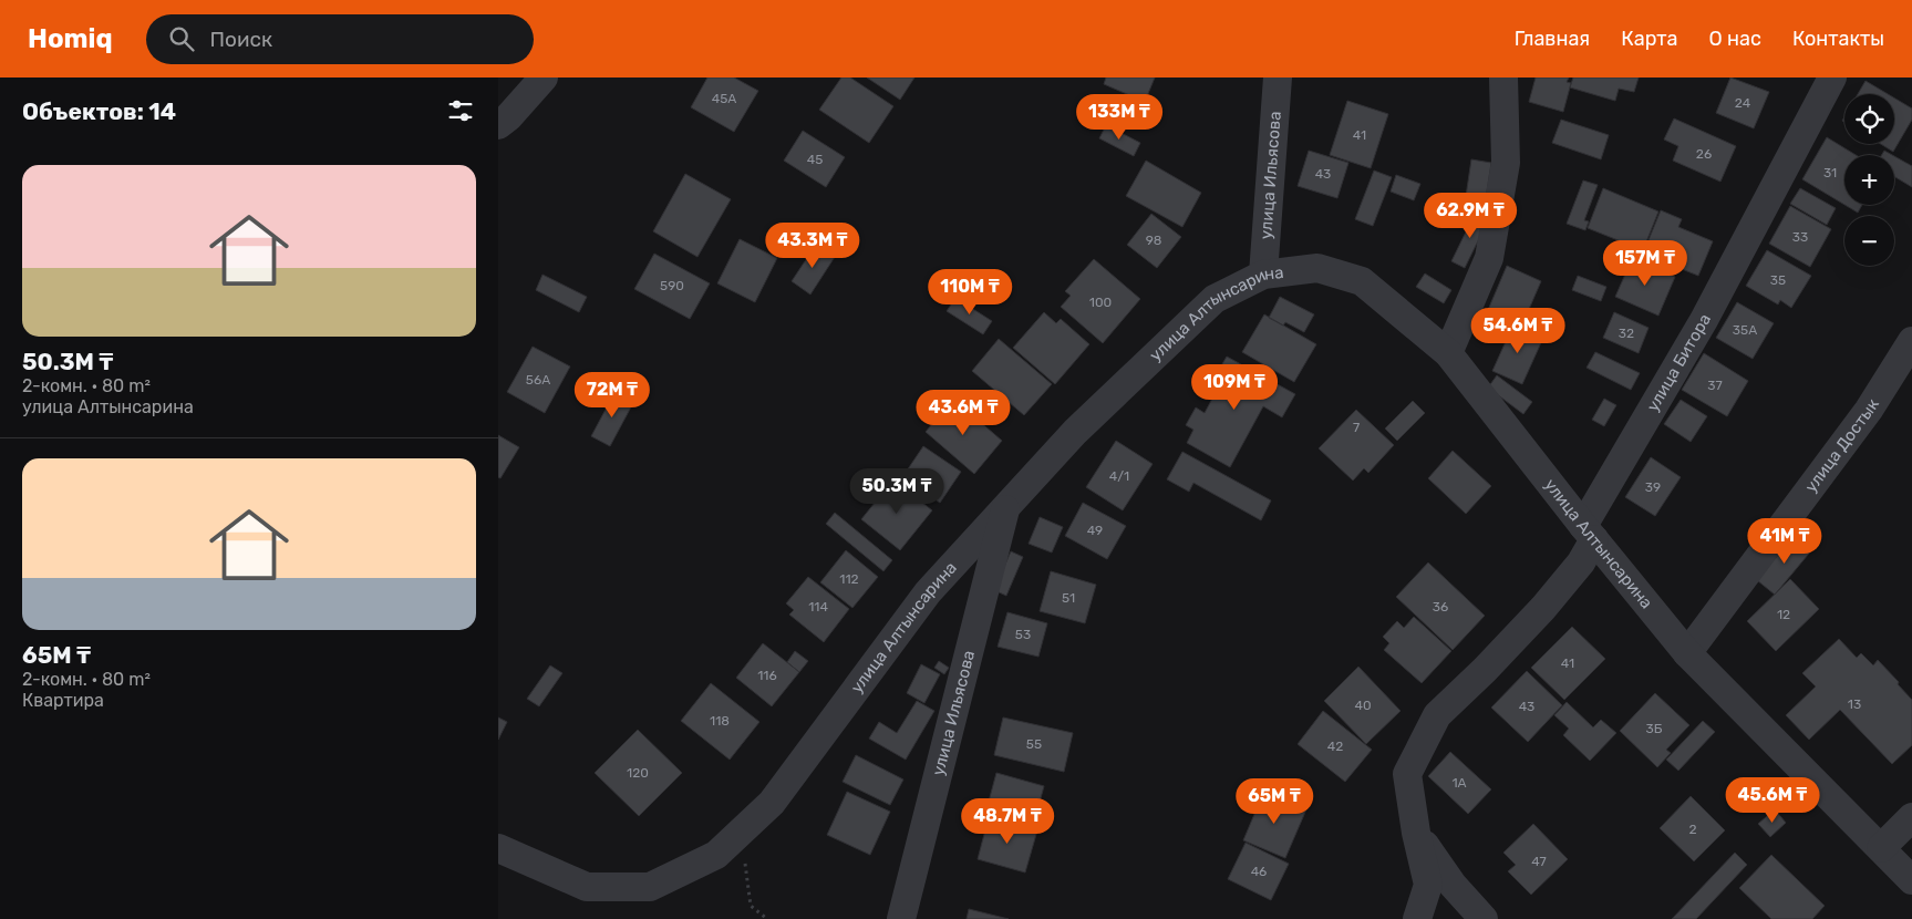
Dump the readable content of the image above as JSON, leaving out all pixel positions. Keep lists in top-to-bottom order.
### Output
{
  "streets": {
    "street": [
      "улица Ильясова",
      "улица Алтынсарина",
      "улица Битора",
      "улица Достык"
    ]
  },
  "crossings": [
    ["улица Ильясова", "улица Алтынсарина"],
    ["улица Алтынсарина", "улица Битора"],
    ["улица Алтынсарина", "улица Достык"]
  ],
  "house_numbers": [
    "45А",
    "24",
    "41",
    "26",
    "45",
    "31",
    "43",
    "33",
    "98",
    "35",
    "590",
    "100",
    "35А",
    "32",
    "56А",
    "37",
    "7",
    "4/1",
    "39",
    "49",
    "112",
    "51",
    "114",
    "36",
    "12",
    "53",
    "41",
    "116",
    "13",
    "40",
    "43",
    "118",
    "3Б",
    "55",
    "42",
    "120",
    "1А",
    "2",
    "47",
    "46"
  ],
  "page": {
    "header": "Homiq",
    "search": "Поиск",
    "nav": [
      "Главная",
      "Карта",
      "О нас",
      "Контакты"
    ],
    "heading": "Объектов: 14",
    "map_buttons": ["+", "−"],
    "price": [
      "133M ₸",
      "62.9M ₸",
      "43.3M ₸",
      "157M ₸",
      "110M ₸",
      "54.6M ₸",
      "109M ₸",
      "72M ₸",
      "43.6M ₸",
      "50.3M ₸",
      "41M ₸",
      "45.6M ₸",
      "65M ₸",
      "48.7M ₸"
    ],
    "list": [
      {
        "name": "50.3M ₸",
        "note": "2-комн. · 80 m² · улица Алтынсарина"
      },
      {
        "name": "65M ₸",
        "note": "2-комн. · 80 m² · Квартира"
      }
    ]
  }
}
